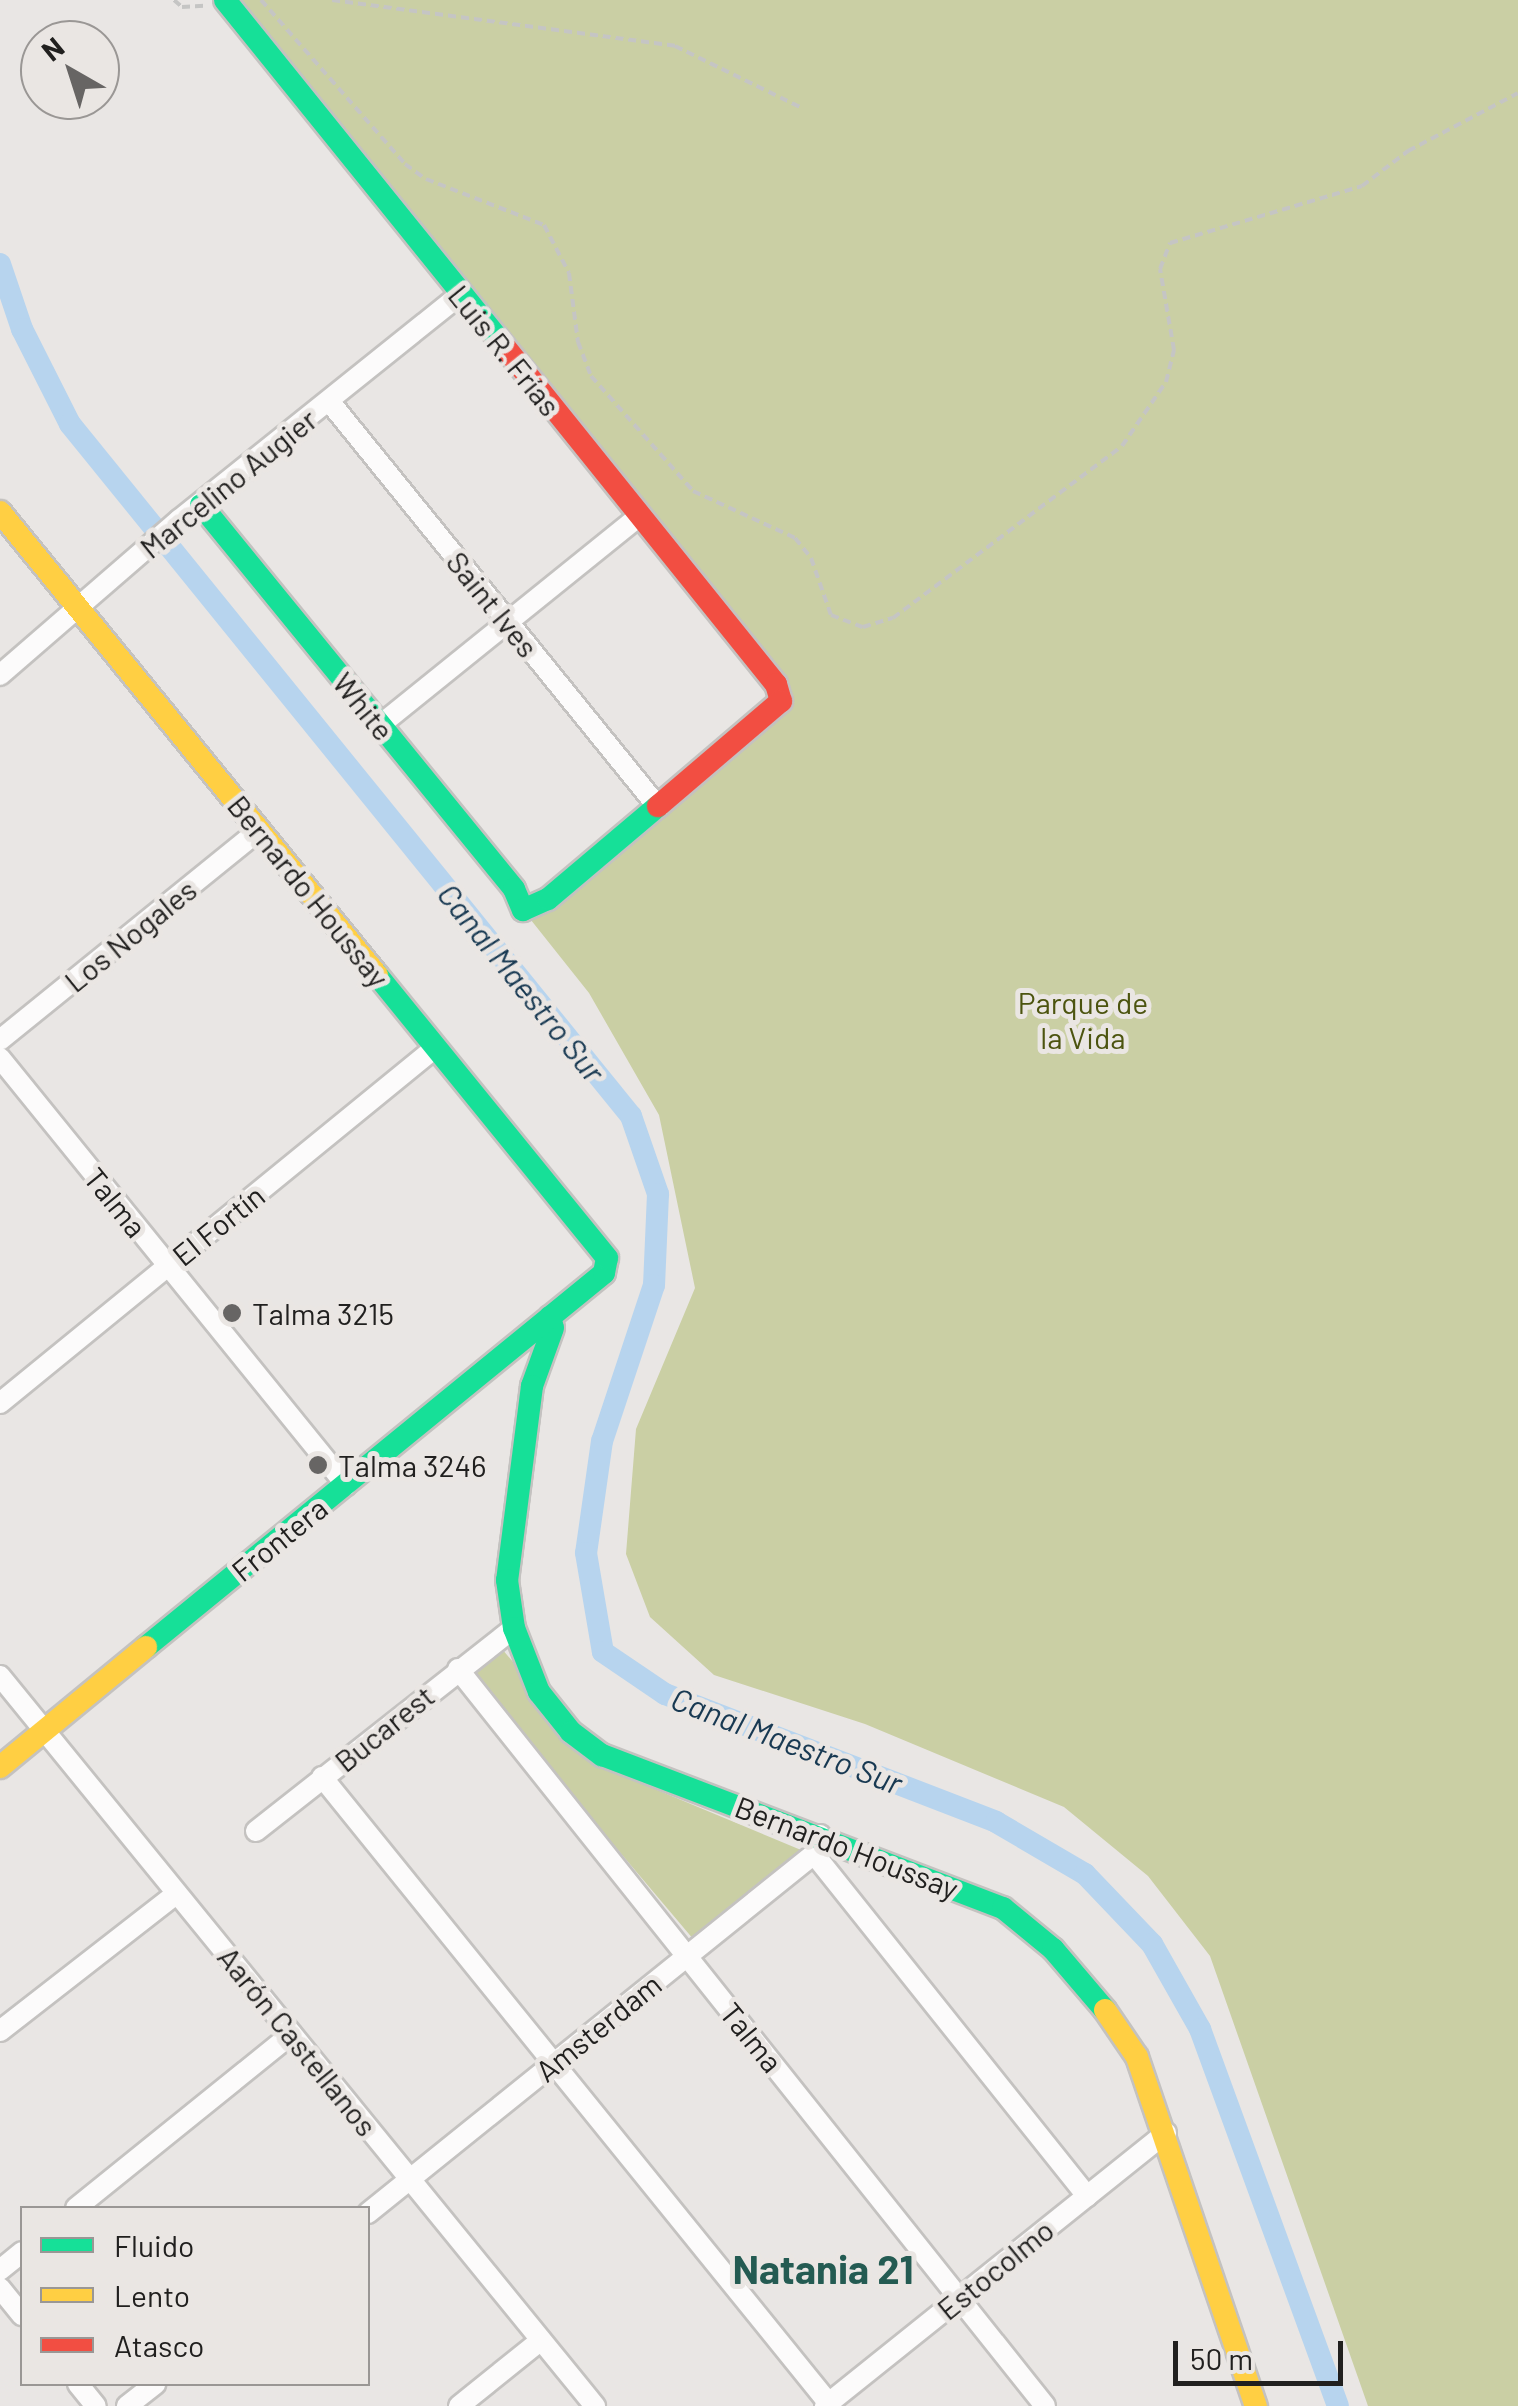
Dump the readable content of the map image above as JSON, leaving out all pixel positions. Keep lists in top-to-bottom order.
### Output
{
  "streets": {
    "street": [
      "Luis R. Frías",
      "Marcelino Augier",
      "Saint Ives",
      "White",
      "Bernardo Houssay",
      "Los Nogales",
      "Talma",
      "El Fortín",
      "Frontera",
      "Bucarest",
      "Amsterdam",
      "Aarón Castellanos",
      "Estocolmo"
    ]
  },
  "crossings": [
    ["Luis R. Frías", "Marcelino Augier"],
    ["Luis R. Frías", "Saint Ives"],
    ["Luis R. Frías", "White"],
    ["Marcelino Augier", "Saint Ives"],
    ["Marcelino Augier", "White"],
    ["Marcelino Augier", "Bernardo Houssay"],
    ["Saint Ives", "White"],
    ["Bernardo Houssay", "Los Nogales"],
    ["Bernardo Houssay", "El Fortín"],
    ["Bernardo Houssay", "Frontera"],
    ["Bernardo Houssay", "Bucarest"],
    ["Bernardo Houssay", "Amsterdam"],
    ["Bernardo Houssay", "Estocolmo"],
    ["Talma", "El Fortín"],
    ["Talma", "Frontera"],
    ["Talma", "Bucarest"],
    ["Talma", "Amsterdam"],
    ["Talma", "Estocolmo"],
    ["Frontera", "Aarón Castellanos"],
    ["Amsterdam", "Aarón Castellanos"]
  ],
  "districts": ["Natania 21"],
  "water": ["Canal Maestro Sur"],
  "parks": ["Parque de la Vida"],
  "places": ["Talma 3215", "Talma 3246"],
  "legend": ["Fluido", "Lento", "Atasco"],
  "scale_bar": "50 m",
  "north": "top left"
}
